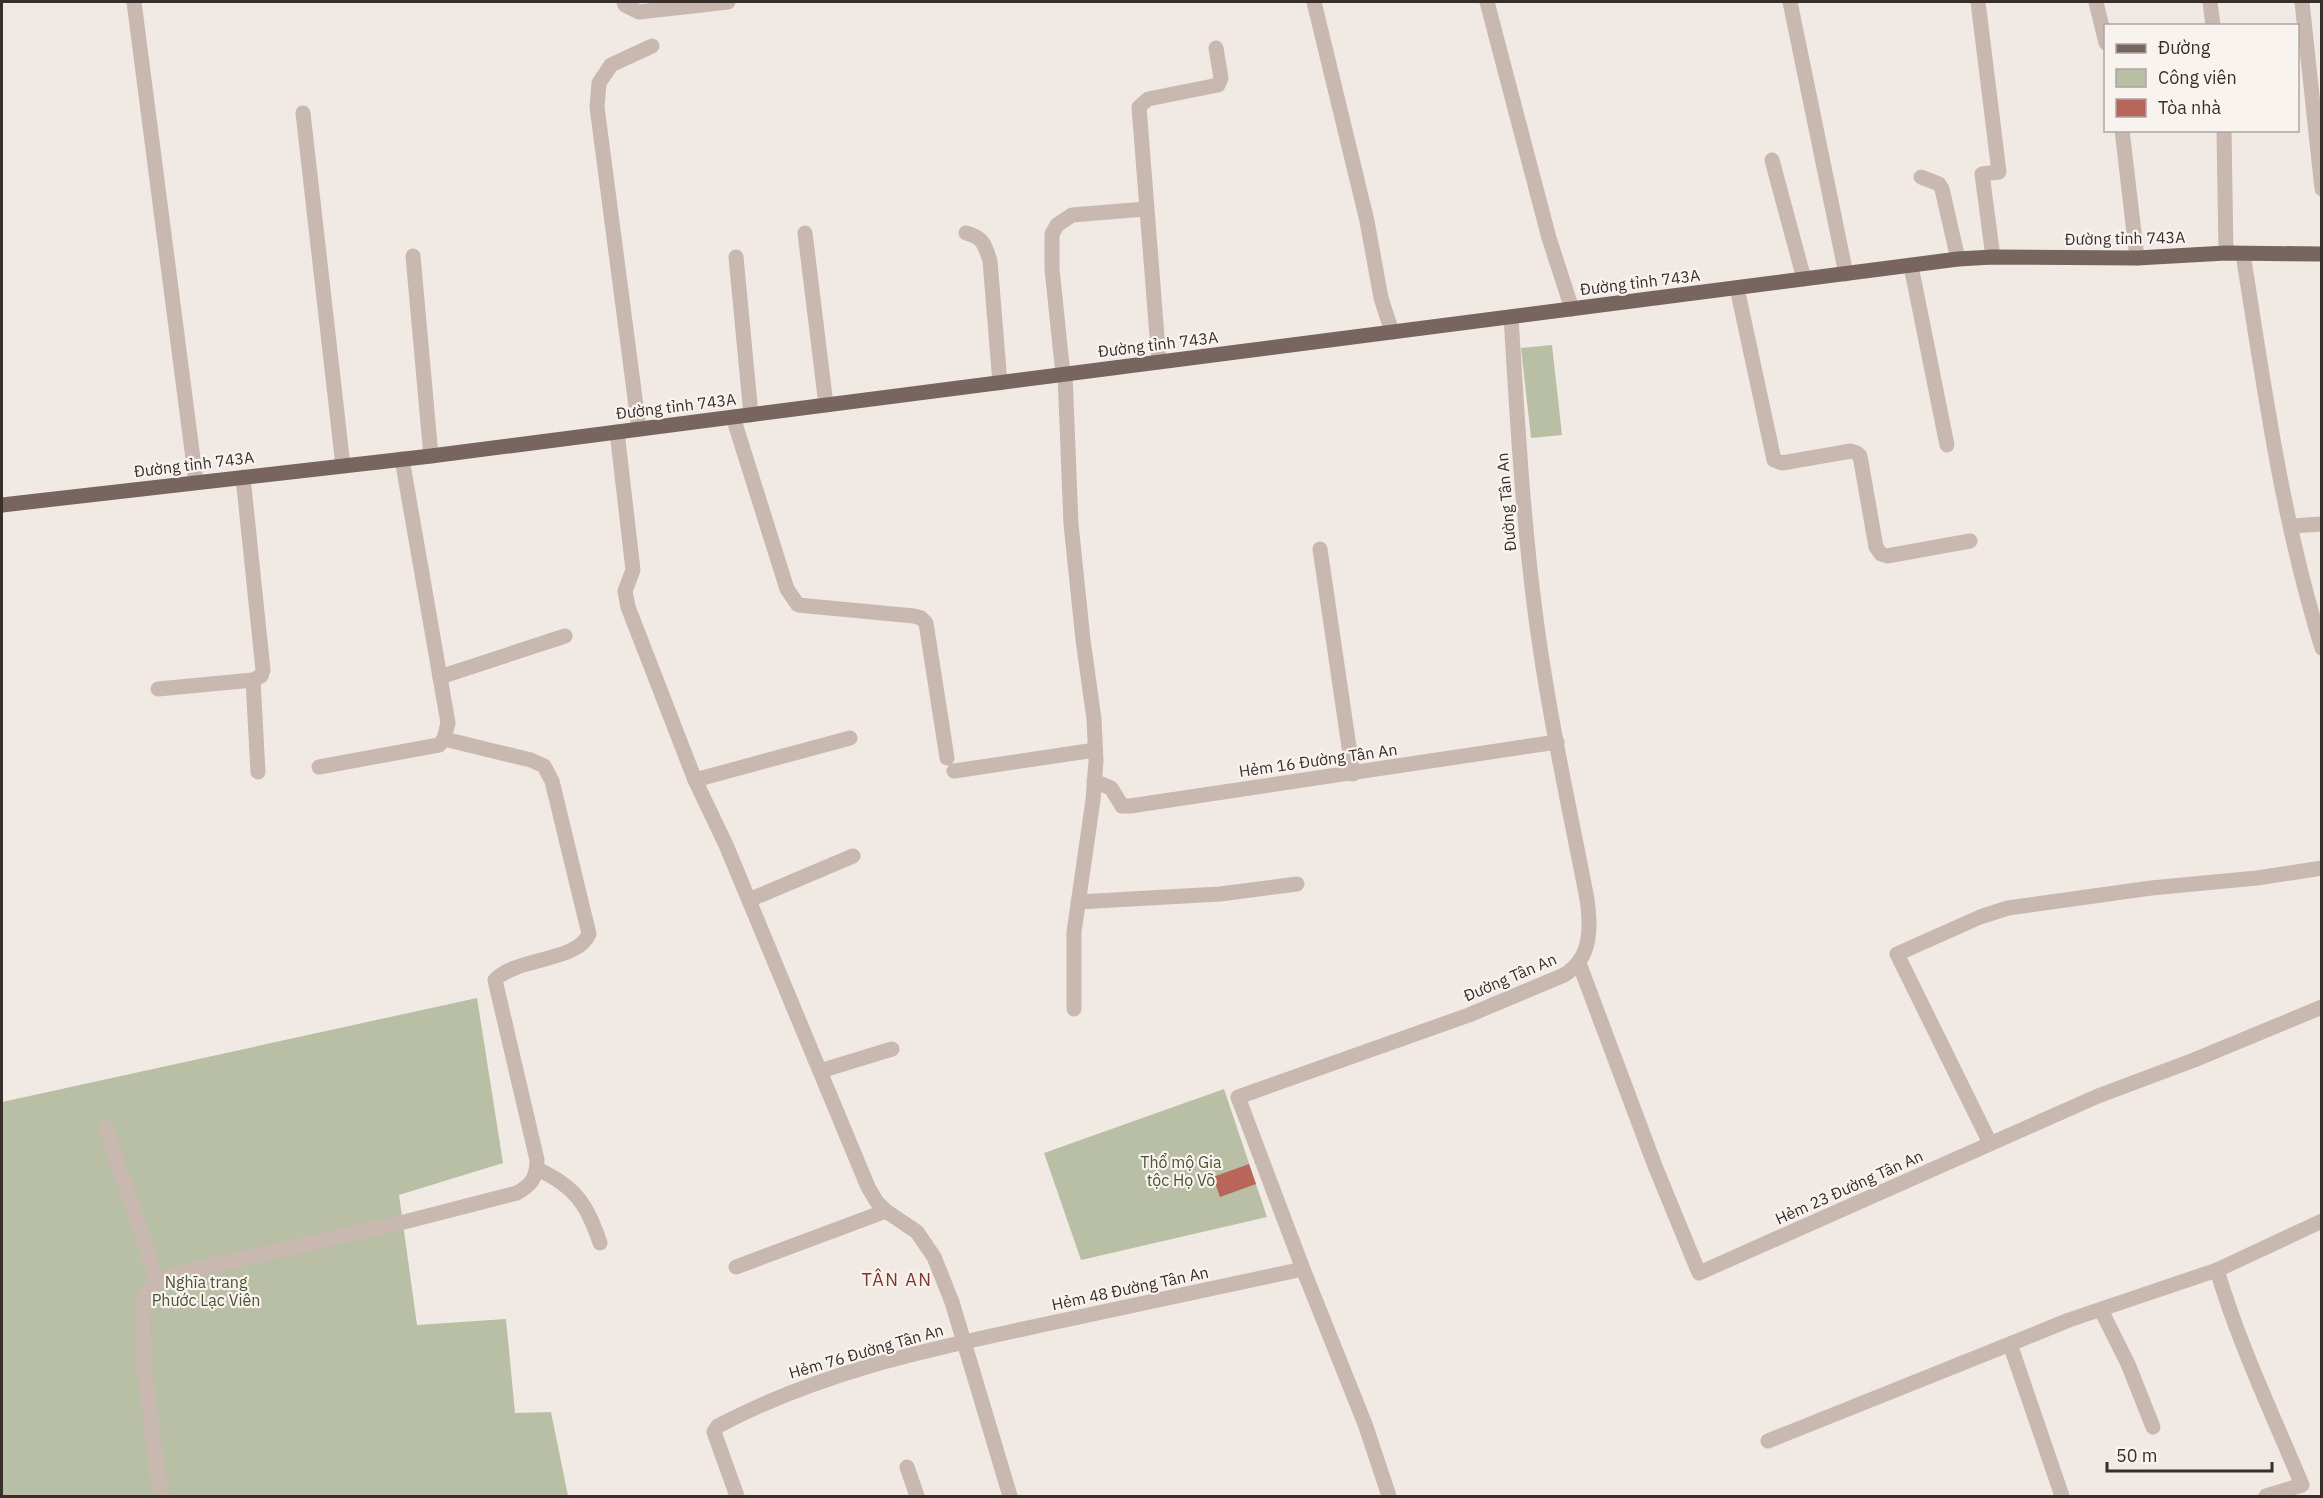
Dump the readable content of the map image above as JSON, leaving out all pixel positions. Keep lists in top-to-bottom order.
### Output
{
  "streets": {
    "main road": ["Đường tỉnh 743A"],
    "street": [
      "Đường Tân An",
      "Hẻm 16 Đường Tân An",
      "Hẻm 23 Đường Tân An",
      "Hẻm 48 Đường Tân An",
      "Hẻm 76 Đường Tân An"
    ]
  },
  "crossings": [
    ["Đường tỉnh 743A", "Đường Tân An"],
    ["Đường Tân An", "Hẻm 16 Đường Tân An"],
    ["Đường Tân An", "Hẻm 23 Đường Tân An"],
    ["Đường Tân An", "Hẻm 48 Đường Tân An"],
    ["Hẻm 48 Đường Tân An", "Hẻm 76 Đường Tân An"]
  ],
  "districts": ["TÂN AN"],
  "parks": ["Thổ mộ Gia tộc Họ Võ", "Nghĩa trang Phước Lạc Viên"],
  "legend": ["Đường", "Công viên", "Tòa nhà"],
  "scale_bar": "50 m"
}
